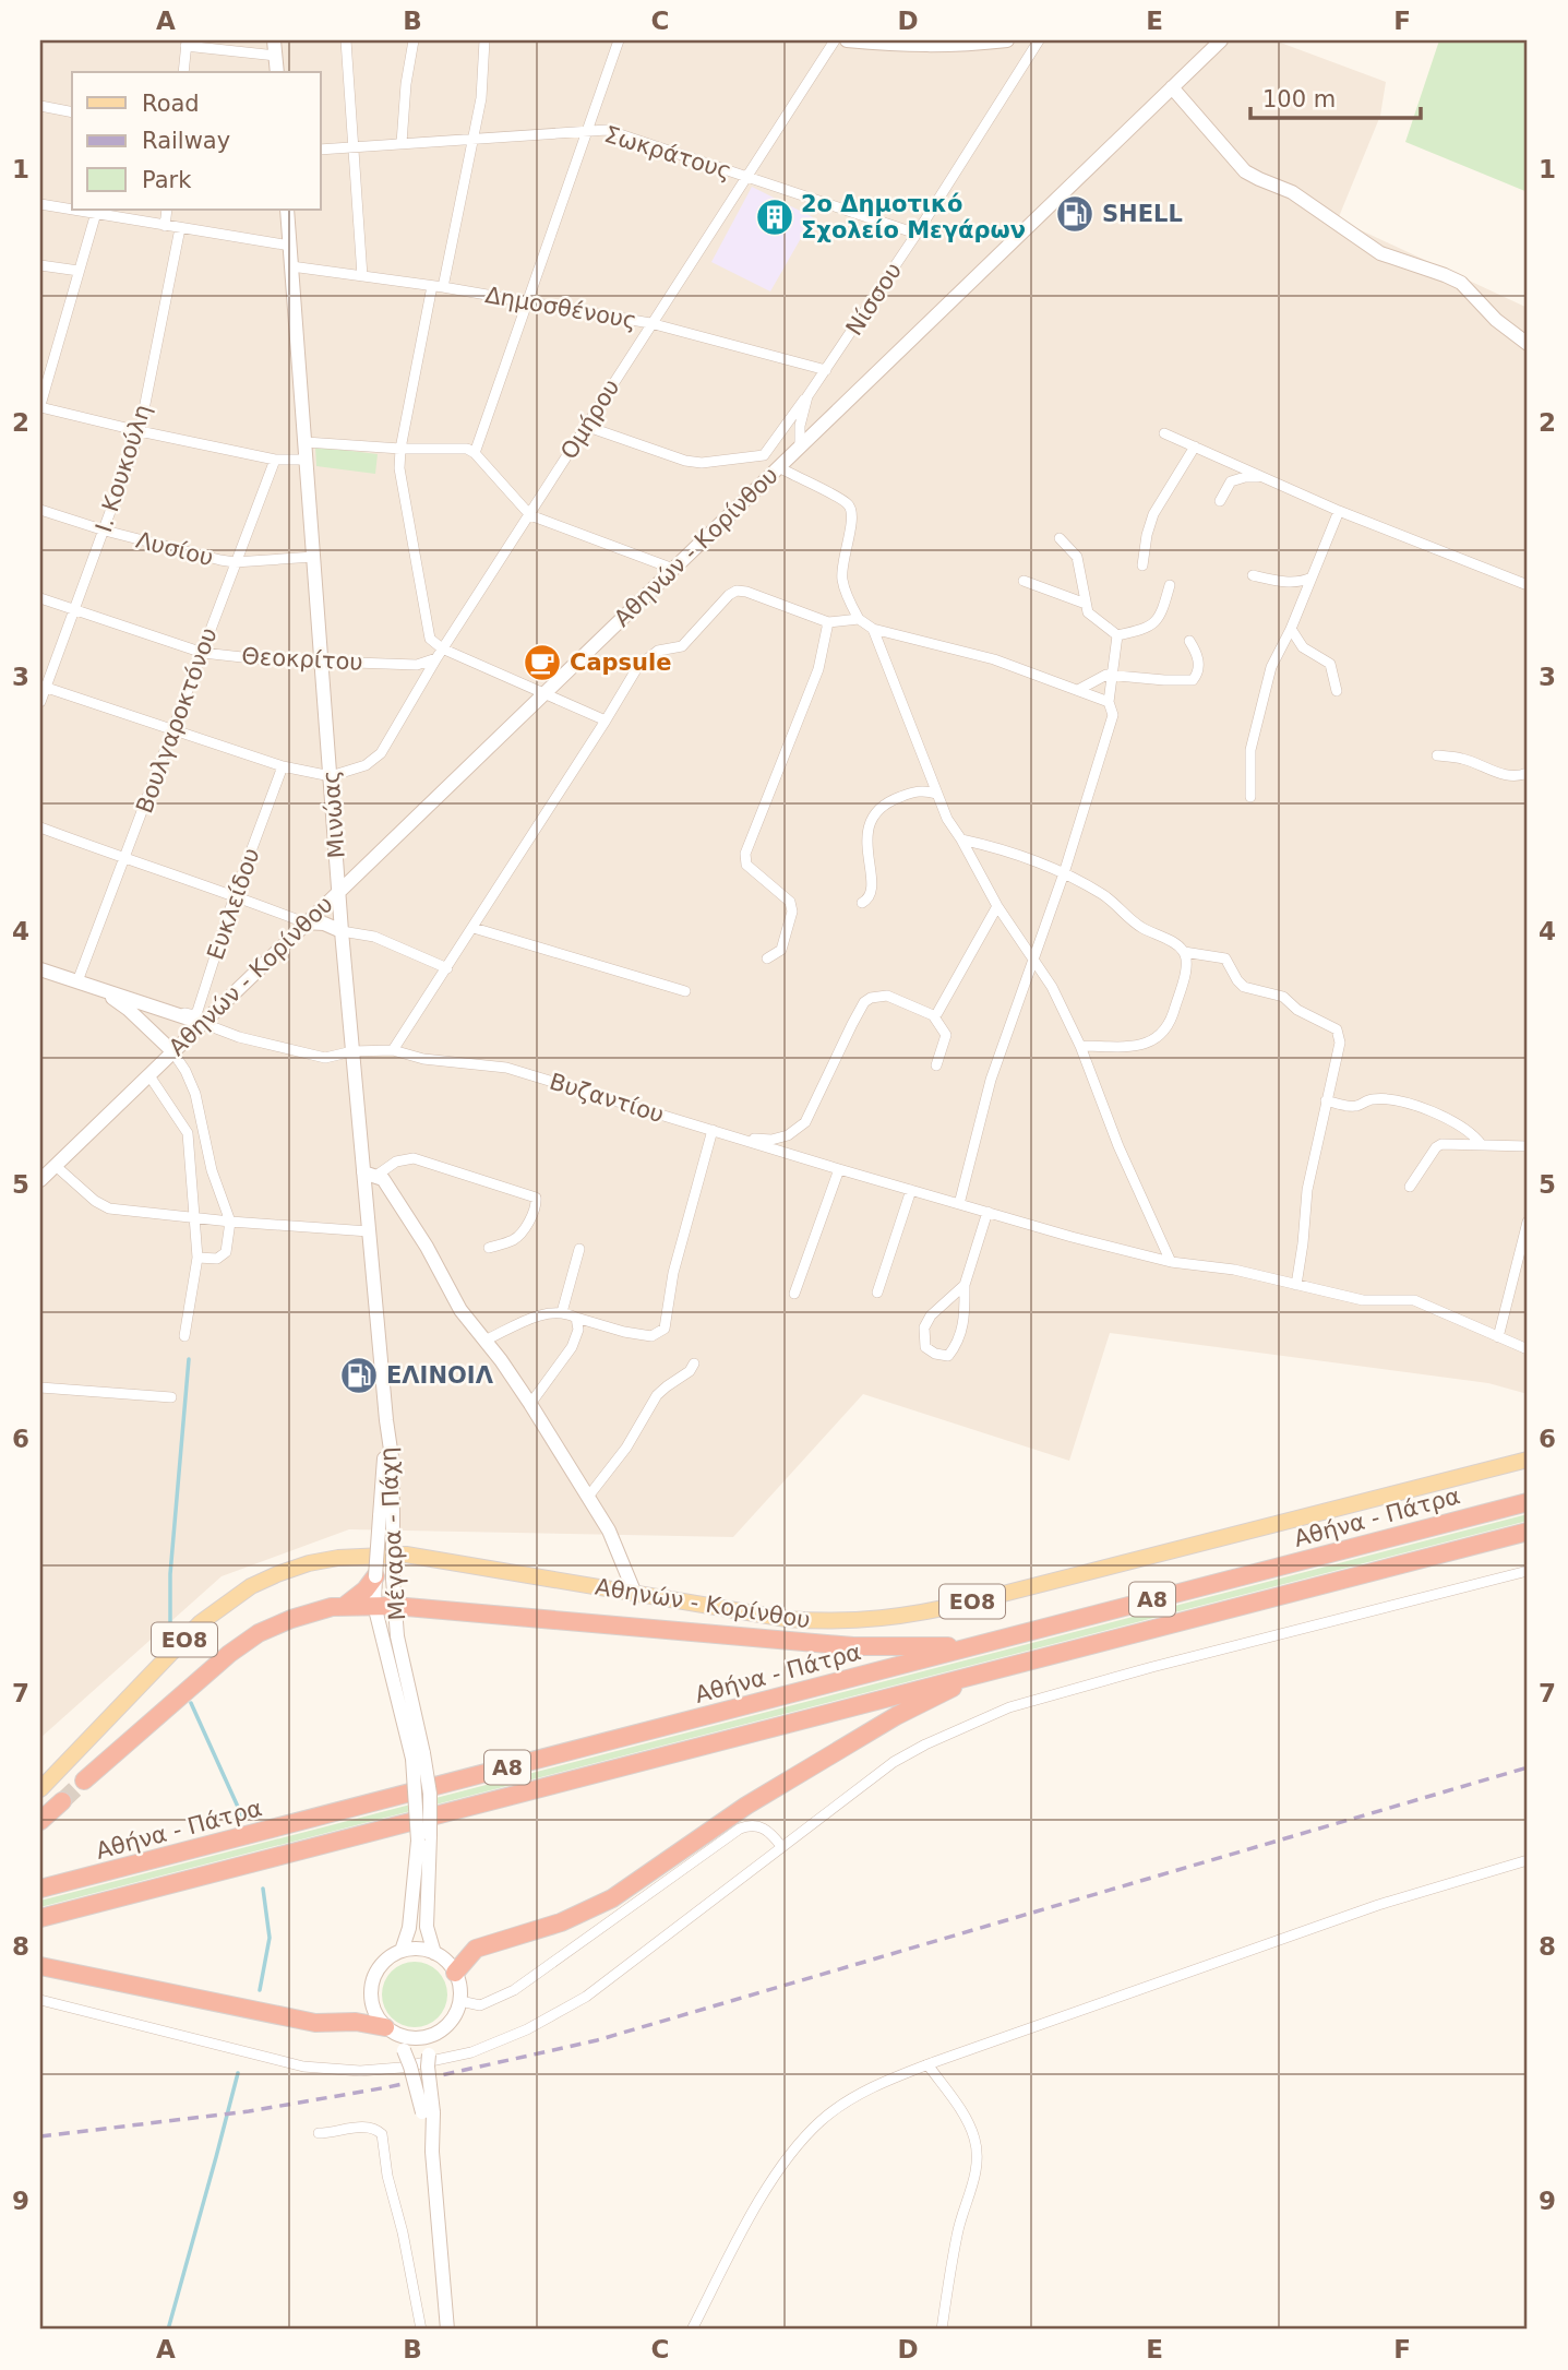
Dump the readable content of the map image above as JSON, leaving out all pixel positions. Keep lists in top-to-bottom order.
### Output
{
  "streets": {
    "highway": ["Αθήνα - Πάτρα", "Α8"],
    "main road": [
      "Αθηνών - Κορίνθου",
      "Μινώας",
      "Βυζαντίου",
      "Μέγαρα - Πάχη",
      "ΕΟ8"
    ],
    "street": [
      "Σωκράτους",
      "Νίσσου",
      "Δημοσθένους",
      "Ομήρου",
      "Ι. Κουκούλη",
      "Λυσίου",
      "Θεοκρίτου",
      "Βουλγαροκτόνου",
      "Ευκλείδου"
    ]
  },
  "crossings": [
    ["Σωκράτους", "Νίσσου"],
    ["Σωκράτους", "Ομήρου"],
    ["Νίσσου", "Δημοσθένους"],
    ["Νίσσου", "Αθηνών - Κορίνθου"],
    ["Δημοσθένους", "Ομήρου"],
    ["Δημοσθένους", "Μινώας"],
    ["Ομήρου", "Θεοκρίτου"],
    ["Ομήρου", "Μινώας"],
    ["Ι. Κουκούλη", "Λυσίου"],
    ["Ι. Κουκούλη", "Θεοκρίτου"],
    ["Αθηνών - Κορίνθου", "Μινώας"],
    ["Αθηνών - Κορίνθου", "Βυζαντίου"],
    ["Λυσίου", "Βουλγαροκτόνου"],
    ["Λυσίου", "Μινώας"],
    ["Θεοκρίτου", "Βουλγαροκτόνου"],
    ["Θεοκρίτου", "Μινώας"],
    ["Βουλγαροκτόνου", "Βυζαντίου"],
    ["Μινώας", "Βυζαντίου"],
    ["Μινώας", "Μέγαρα - Πάχη"],
    ["Ευκλείδου", "Βυζαντίου"]
  ],
  "places": {
    "fuel station": ["SHELL", "ΕΛΙΝΟΙΛ"],
    "building": ["2ο Δημοτικό Σχολείο Μεγάρων"],
    "cafe": ["Capsule"]
  },
  "legend": ["Road", "Railway", "Park"],
  "scale_bar": "100 m",
  "grid": {
    "columns": [
      "A",
      "B",
      "C",
      "D",
      "E",
      "F"
    ],
    "rows": [
      "1",
      "2",
      "3",
      "4",
      "5",
      "6",
      "7",
      "8",
      "9"
    ]
  }
}
